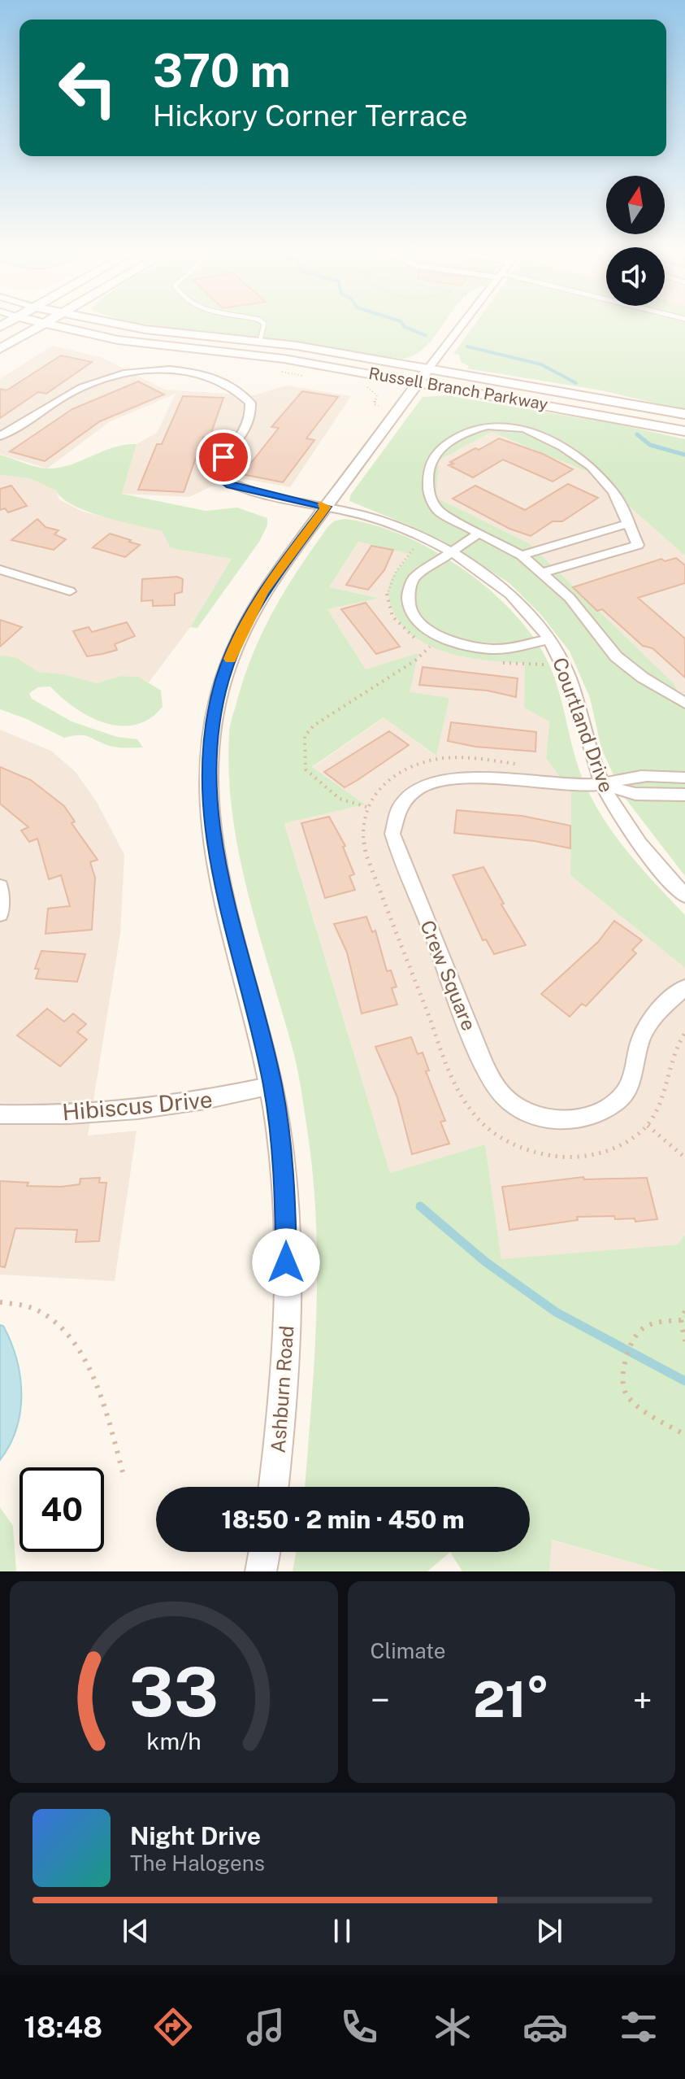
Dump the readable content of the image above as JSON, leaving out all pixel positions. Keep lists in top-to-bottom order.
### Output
{
  "streets": {
    "main road": ["Russell Branch Parkway"],
    "street": [
      "Courtland Drive",
      "Crew Square",
      "Hibiscus Drive",
      "Ashburn Road"
    ]
  },
  "crossings": [
    ["Russell Branch Parkway", "Ashburn Road"],
    ["Courtland Drive", "Crew Square"],
    ["Courtland Drive", "Ashburn Road"],
    ["Hibiscus Drive", "Ashburn Road"]
  ],
  "north": "top",
  "page": {
    "turn": ["370 m", "Hickory Corner Terrace"],
    "limit": "40",
    "trip": "18:50 · 2 min · 450 m",
    "tile": "Climate",
    "heat": ["−", "21°", "+"],
    "song": ["Night Drive", "The Halogens"],
    "tabs": "18:48",
    "gauge": ["33", "km/h"]
  }
}
